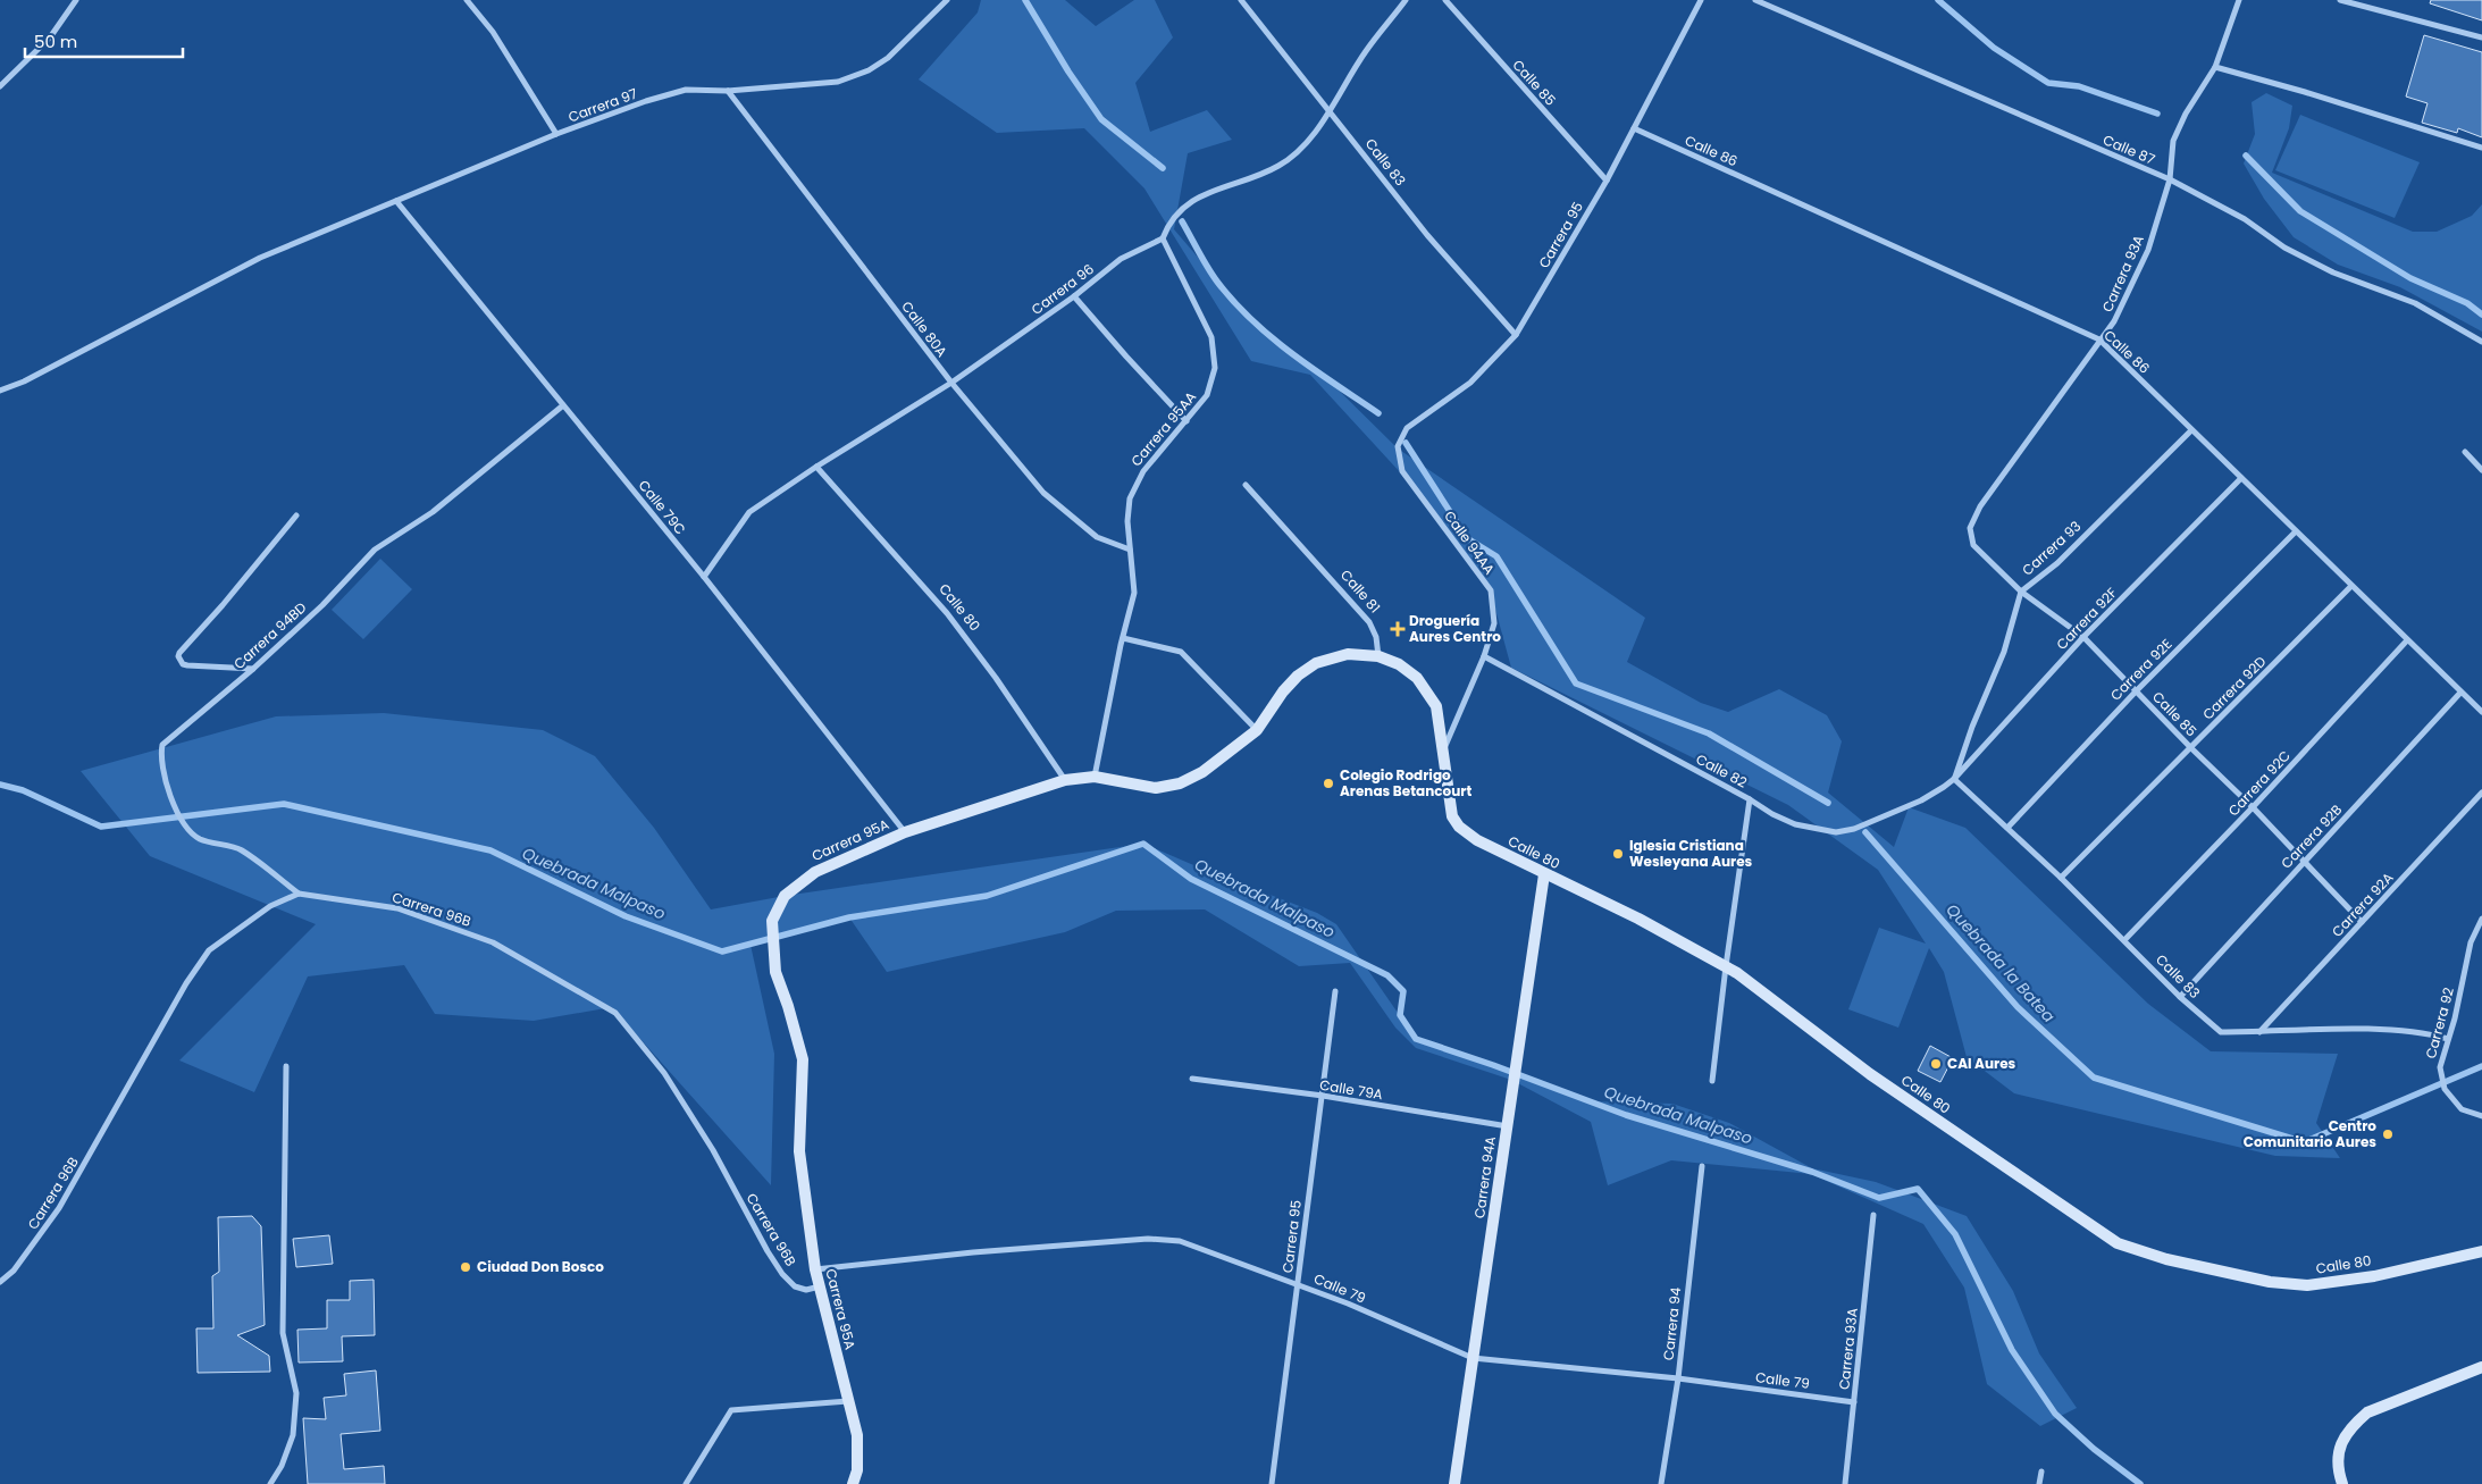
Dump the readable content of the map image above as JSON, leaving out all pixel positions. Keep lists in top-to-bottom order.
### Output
{
  "streets": {
    "street": [
      "Calle 85",
      "Carrera 97",
      "Calle 87",
      "Calle 86",
      "Calle 83",
      "Carrera 95",
      "Carrera 93A",
      "Carrera 96",
      "Calle 80A",
      "Carrera 95AA",
      "Calle 79C",
      "Calle 94AA",
      "Carrera 93",
      "Calle 81",
      "Calle 80",
      "Carrera 92F",
      "Carrera 94BD",
      "Carrera 92E",
      "Carrera 92D",
      "Calle 82",
      "Carrera 92C",
      "Carrera 92B",
      "Carrera 95A",
      "Carrera 92A",
      "Carrera 96B",
      "Carrera 92",
      "Calle 79A",
      "Carrera 94A",
      "Calle 79",
      "Carrera 94"
    ]
  },
  "crossings": [
    ["Calle 85", "Carrera 95"],
    ["Calle 85", "Carrera 93A"],
    ["Calle 85", "Carrera 93"],
    ["Calle 85", "Carrera 92F"],
    ["Calle 85", "Carrera 92E"],
    ["Calle 85", "Carrera 92D"],
    ["Calle 85", "Carrera 92C"],
    ["Calle 85", "Carrera 92B"],
    ["Calle 85", "Carrera 92A"],
    ["Carrera 97", "Calle 80A"],
    ["Carrera 97", "Calle 79C"],
    ["Calle 87", "Carrera 93A"],
    ["Calle 86", "Carrera 95"],
    ["Calle 86", "Carrera 93A"],
    ["Calle 86", "Carrera 93"],
    ["Calle 86", "Carrera 92F"],
    ["Calle 86", "Carrera 92E"],
    ["Calle 86", "Carrera 92D"],
    ["Calle 86", "Carrera 92C"],
    ["Calle 86", "Carrera 92B"],
    ["Calle 83", "Carrera 95"],
    ["Calle 83", "Carrera 93"],
    ["Calle 83", "Carrera 92F"],
    ["Calle 83", "Carrera 92E"],
    ["Calle 83", "Carrera 92D"],
    ["Calle 83", "Calle 82"],
    ["Calle 83", "Carrera 92C"],
    ["Calle 83", "Carrera 92B"],
    ["Calle 83", "Carrera 92A"],
    ["Calle 83", "Carrera 92"],
    ["Carrera 95", "Calle 94AA"],
    ["Carrera 95", "Calle 79A"],
    ["Carrera 95", "Calle 79"],
    ["Carrera 93A", "Calle 79"],
    ["Carrera 96", "Calle 80A"],
    ["Carrera 96", "Carrera 95AA"],
    ["Carrera 96", "Calle 79C"],
    ["Carrera 96", "Calle 80"],
    ["Calle 80A", "Carrera 95AA"],
    ["Carrera 95AA", "Carrera 95A"],
    ["Calle 79C", "Carrera 94BD"],
    ["Calle 79C", "Carrera 95A"],
    ["Calle 94AA", "Calle 80"],
    ["Calle 94AA", "Calle 82"],
    ["Carrera 93", "Carrera 92F"],
    ["Carrera 93", "Calle 82"],
    ["Calle 81", "Carrera 95A"],
    ["Calle 80", "Carrera 95A"],
    ["Calle 80", "Carrera 94A"],
    ["Carrera 92F", "Calle 82"],
    ["Carrera 94BD", "Carrera 96B"],
    ["Carrera 95A", "Carrera 96B"],
    ["Carrera 95A", "Calle 79"],
    ["Calle 79A", "Carrera 94A"],
    ["Carrera 94A", "Calle 79"],
    ["Calle 79", "Carrera 94"]
  ],
  "water": ["Quebrada Malpaso", "Quebrada la Batea"],
  "places": {
    "health": ["Droguería Aures Centro"],
    "other": [
      "Colegio Rodrigo Arenas Betancourt",
      "Iglesia Cristiana Wesleyana Aures",
      "CAI Aures",
      "Centro Comunitario Aures",
      "Ciudad Don Bosco"
    ]
  },
  "scale_bar": "50 m"
}
